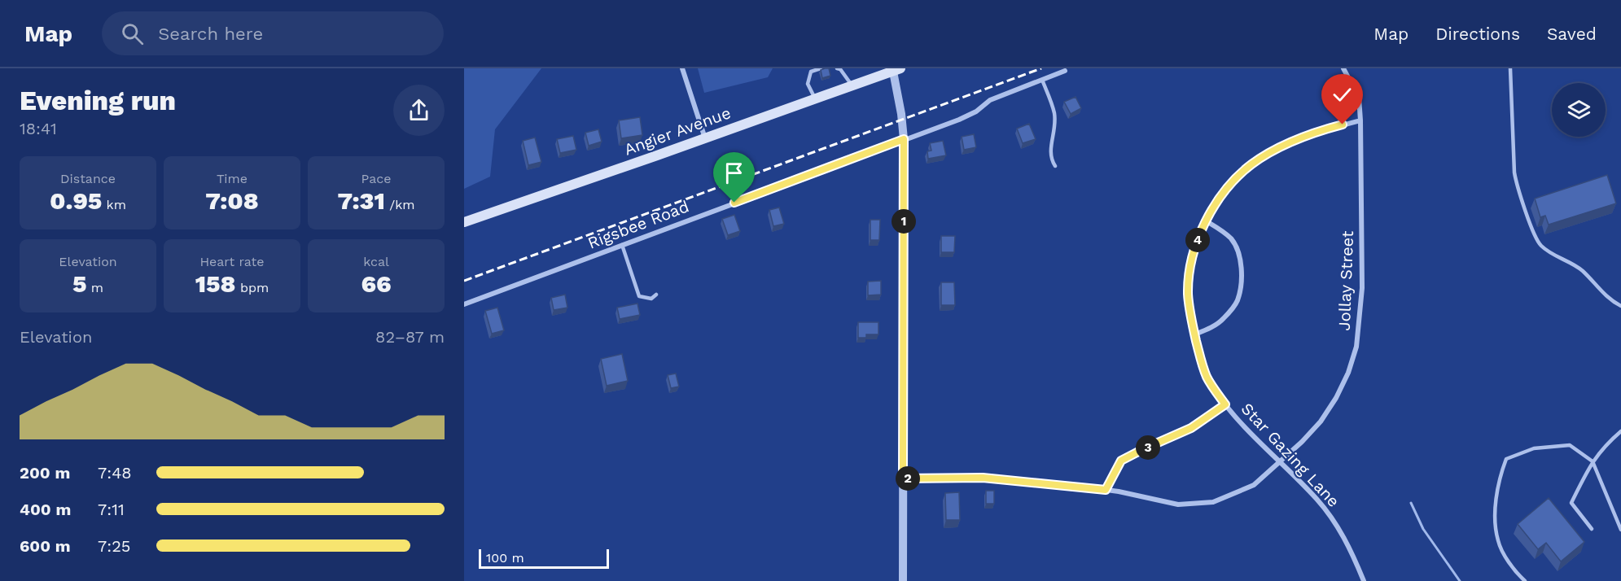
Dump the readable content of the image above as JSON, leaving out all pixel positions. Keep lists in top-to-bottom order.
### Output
{
  "streets": {
    "main road": ["Angier Avenue"],
    "street": ["Rigsbee Road", "Jollay Street", "Star Gazing Lane"]
  },
  "crossings": [
    ["Jollay Street", "Star Gazing Lane"]
  ],
  "scale_bar": "100 m",
  "page": {
    "header": "Map",
    "search": "Search here",
    "nav": ["Map", "Directions", "Saved"],
    "heading": ["Evening run", "18:41"],
    "stats": [
      ["Distance", "0.95 km"],
      ["Time", "7:08"],
      ["Pace", "7:31 /km"],
      ["Elevation", "5 m"],
      ["Heart rate", "158 bpm"],
      ["kcal", "66"]
    ],
    "pins": [
      "1",
      "4",
      "3",
      "2"
    ],
    "chart": ["Elevation", "82–87 m"],
    "list": [
      {
        "name": "200 m",
        "note": "7:48"
      },
      {
        "name": "400 m",
        "note": "7:11"
      },
      {
        "name": "600 m",
        "note": "7:25"
      }
    ],
    "scale": "100 m"
  }
}
